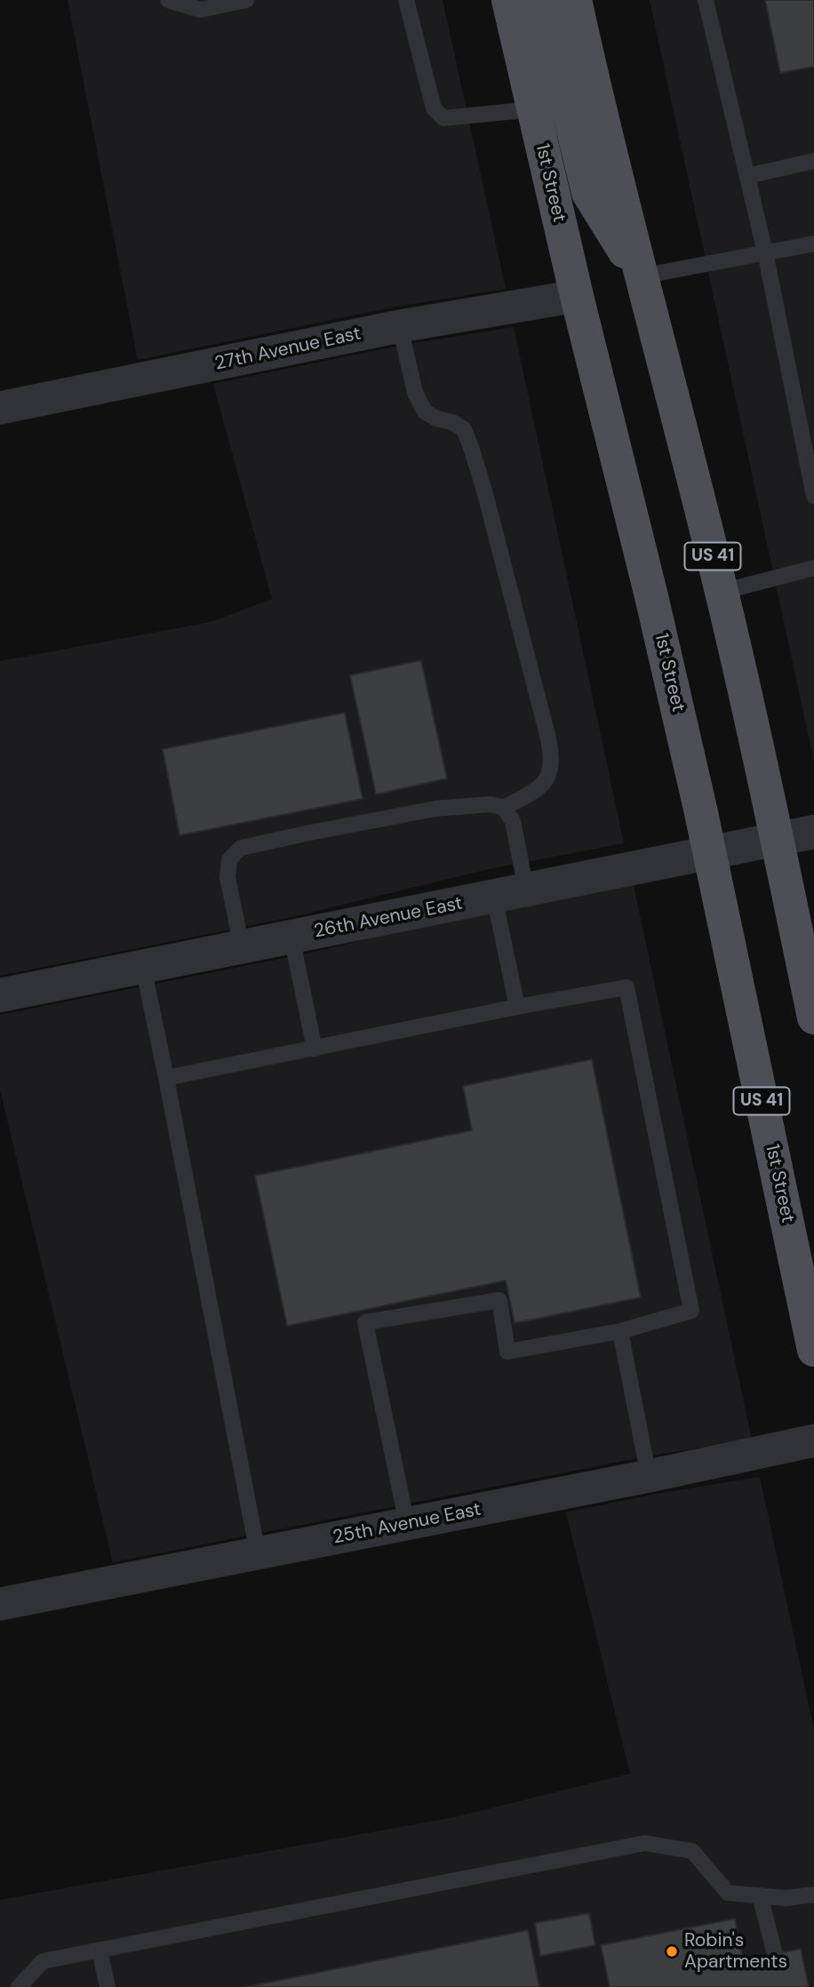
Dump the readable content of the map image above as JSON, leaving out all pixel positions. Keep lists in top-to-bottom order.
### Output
{
  "streets": {
    "main road": ["1st Street", "US 41"],
    "street": ["27th Avenue East", "26th Avenue East", "25th Avenue East"]
  },
  "crossings": [
    ["1st Street", "27th Avenue East"],
    ["1st Street", "26th Avenue East"],
    ["US 41", "26th Avenue East"]
  ],
  "places": ["Robin's Apartments"]
}
